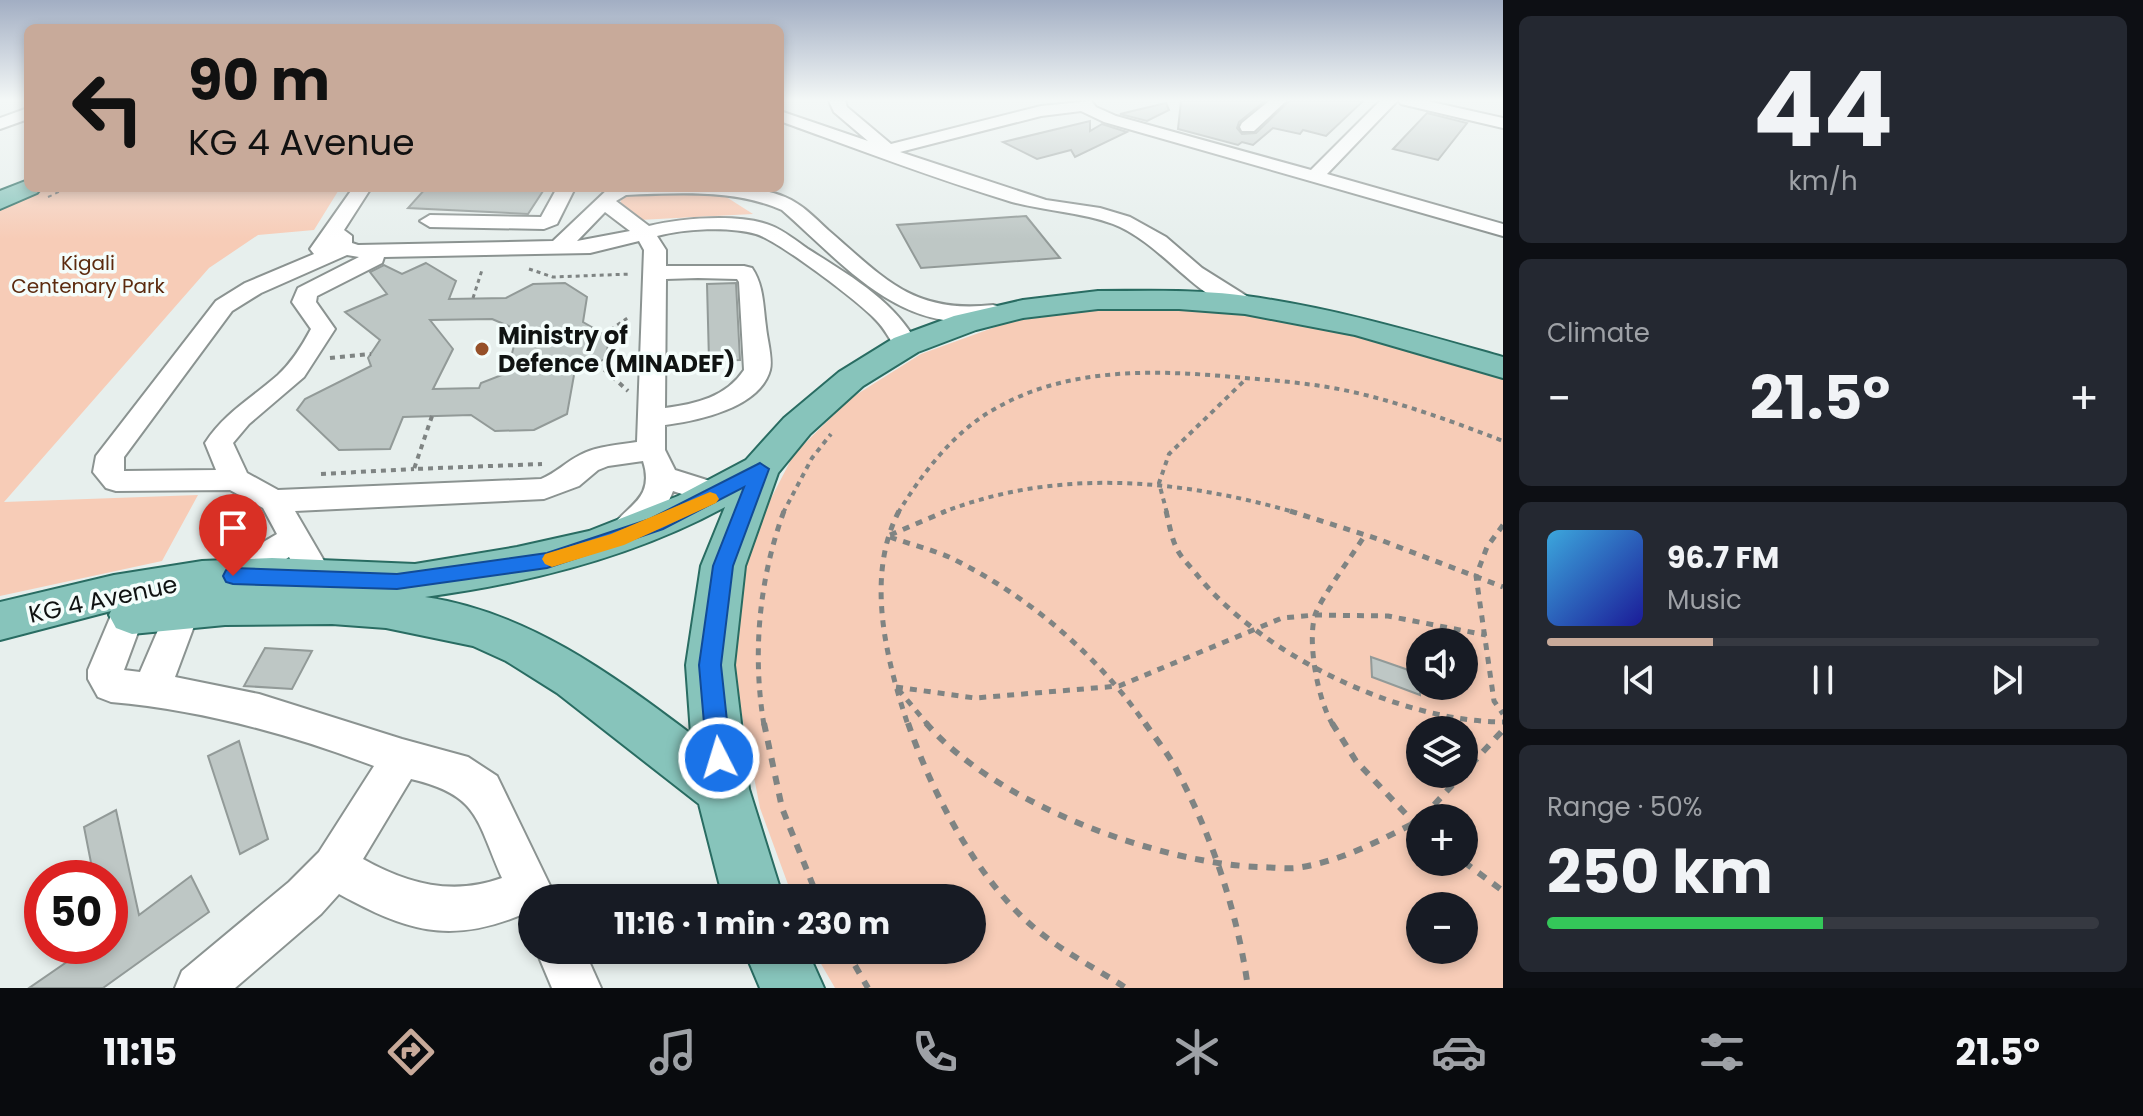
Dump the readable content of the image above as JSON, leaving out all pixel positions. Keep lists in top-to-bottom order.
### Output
{
  "streets": {
    "main road": ["KG 4 Avenue"]
  },
  "parks": ["Kigali Centenary Park"],
  "places": ["Ministry of Defence (MINADEF)"],
  "page": {
    "tile": [
      ["44", "km/h"],
      "Climate",
      ["Range · 50%", "250 km"]
    ],
    "turn": ["90 m", "KG 4 Avenue"],
    "heat": ["−", "21.5°", "+"],
    "song": ["96.7 FM", "Music"],
    "map_buttons": ["+", "−"],
    "limit": "50",
    "trip": "11:16 · 1 min · 230 m",
    "tabs": ["11:15", "21.5°"]
  }
}
